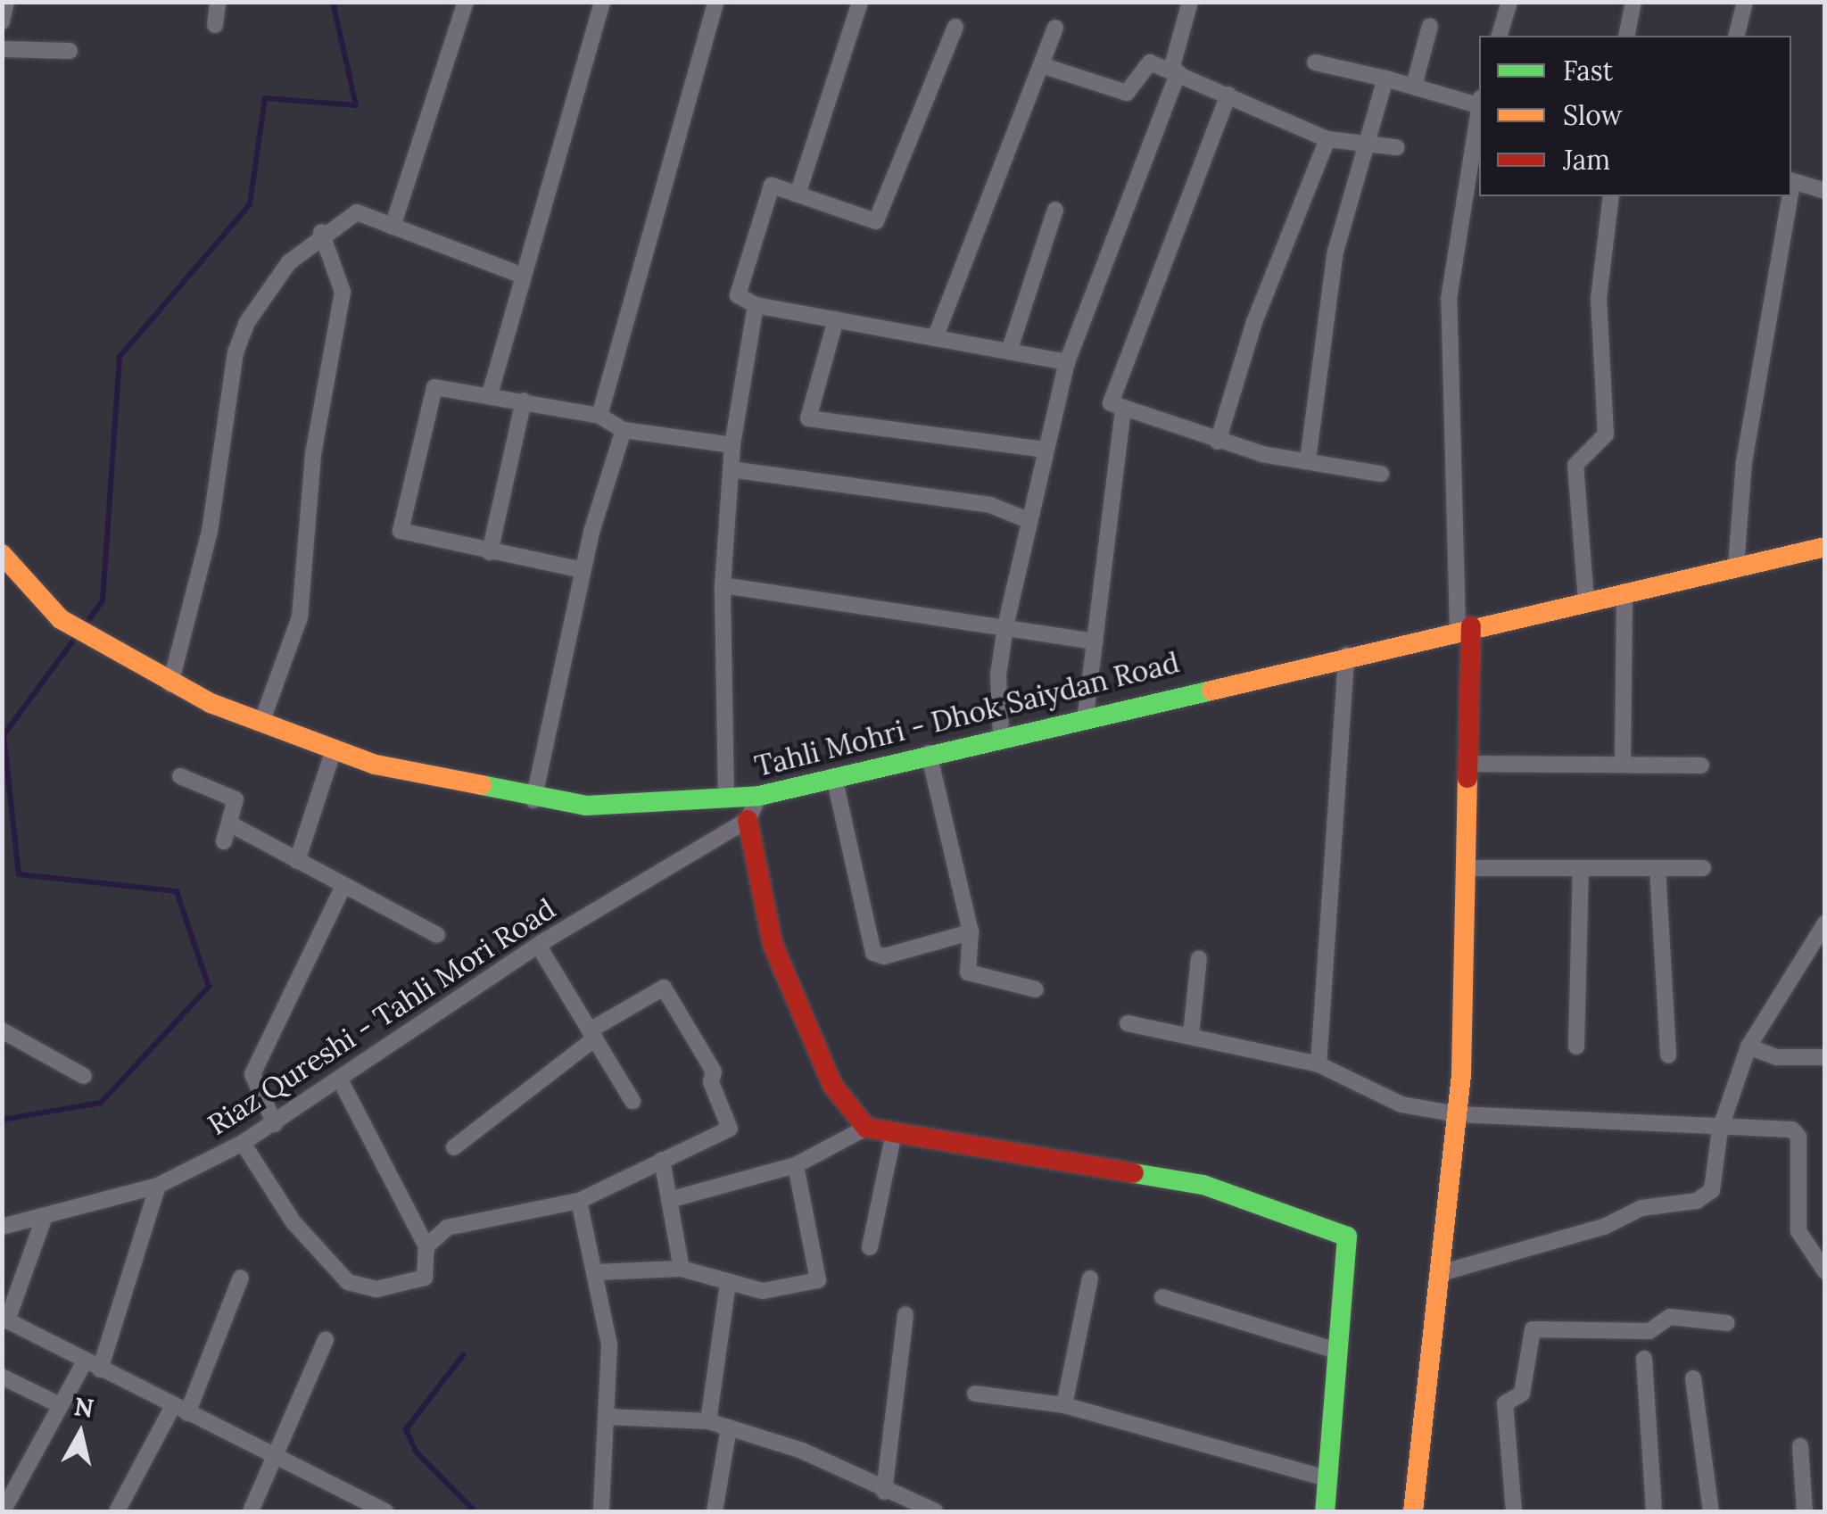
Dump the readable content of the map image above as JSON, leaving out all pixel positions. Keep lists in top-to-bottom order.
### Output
{
  "streets": {
    "street": ["Tahli Mohri - Dhok Saiydan Road", "Riaz Qureshi - Tahli Mori Road"]
  },
  "legend": ["Fast", "Slow", "Jam"],
  "north": "top"
}
